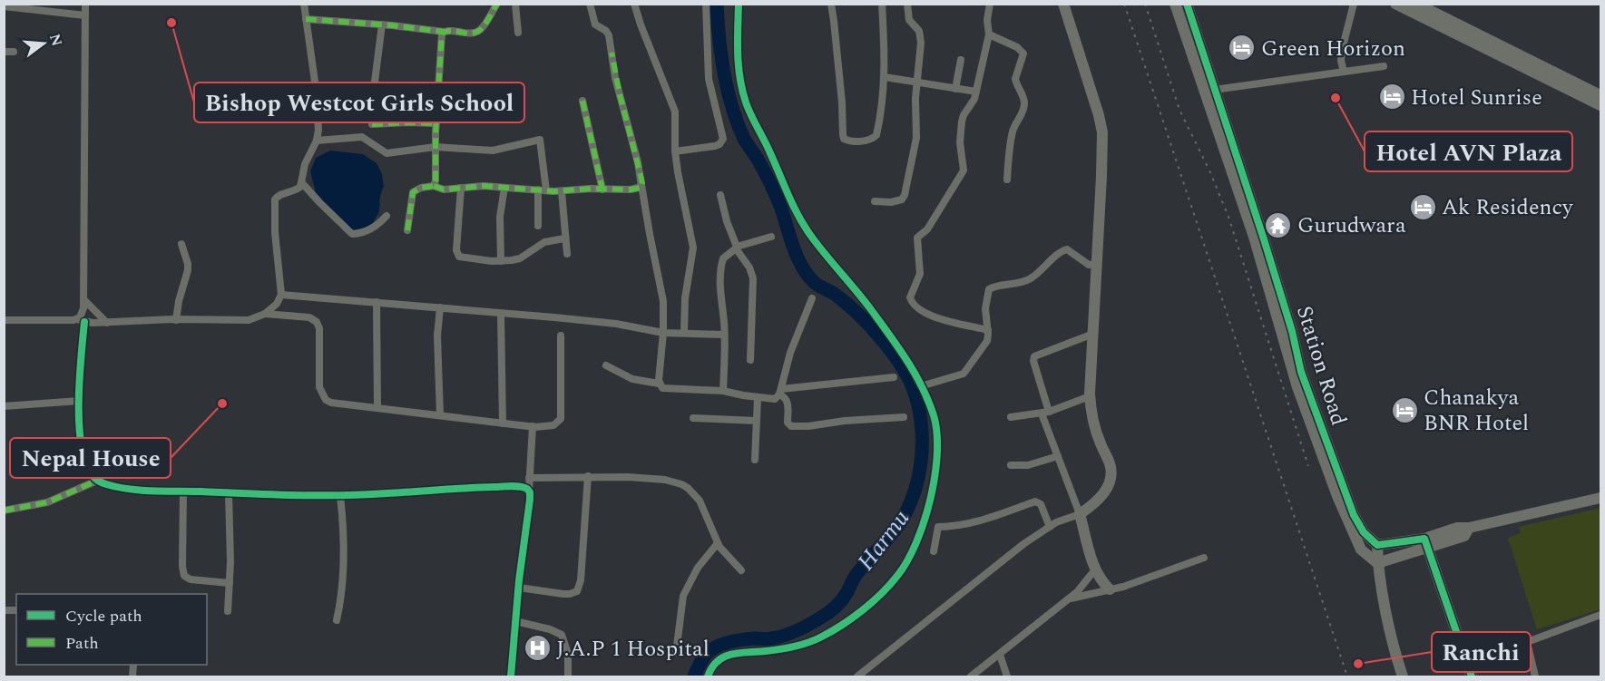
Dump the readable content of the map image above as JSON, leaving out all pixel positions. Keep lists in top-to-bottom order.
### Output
{
  "streets": {
    "street": ["Station Road"]
  },
  "water": ["Harmu"],
  "places": {
    "other": [
      "Bishop Westcot Girls School",
      "Hotel AVN Plaza",
      "Nepal House",
      "Ranchi"
    ],
    "hotel": [
      "Green Horizon",
      "Hotel Sunrise",
      "Ak Residency",
      "Chanakya BNR Hotel"
    ],
    "temple": ["Gurudwara"],
    "hospital": ["J.A.P 1 Hospital"]
  },
  "legend": ["Cycle path", "Path"],
  "north": "right"
}
